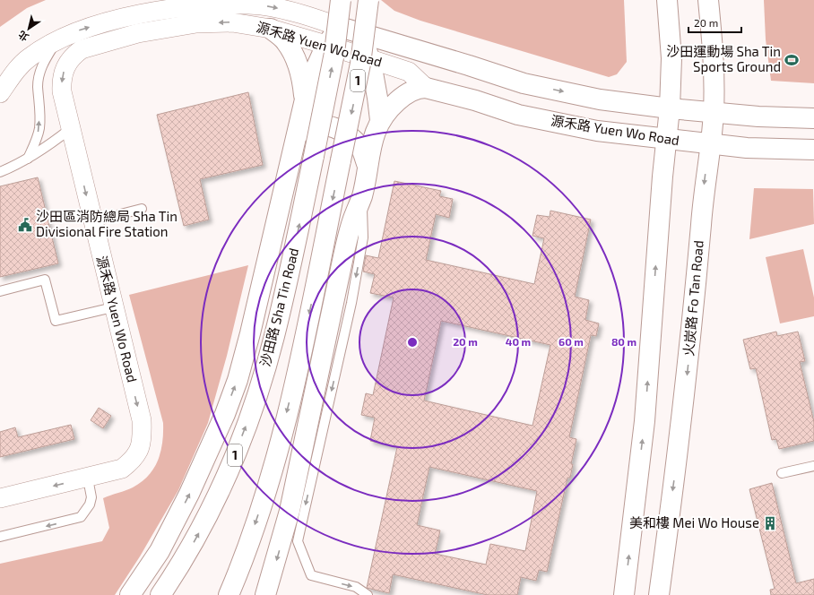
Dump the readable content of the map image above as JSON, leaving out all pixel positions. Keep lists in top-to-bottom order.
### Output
{
  "streets": {
    "main road": [
      "源禾路 Yuen Wo Road",
      "1",
      "火炭路 Fo Tan Road",
      "沙田路 Sha Tin Road"
    ]
  },
  "crossings": [
    ["源禾路 Yuen Wo Road", "火炭路 Fo Tan Road"]
  ],
  "places": {
    "sports": ["沙田運動場 Sha Tin Sports Ground"],
    "public building": ["沙田區消防總局 Sha Tin Divisional Fire Station"],
    "building": ["美和樓 Mei Wo House"]
  },
  "scale_bar": "20 m",
  "north": "bottom left",
  "rings": [
    "20 m",
    "40 m",
    "60 m",
    "80 m"
  ]
}
